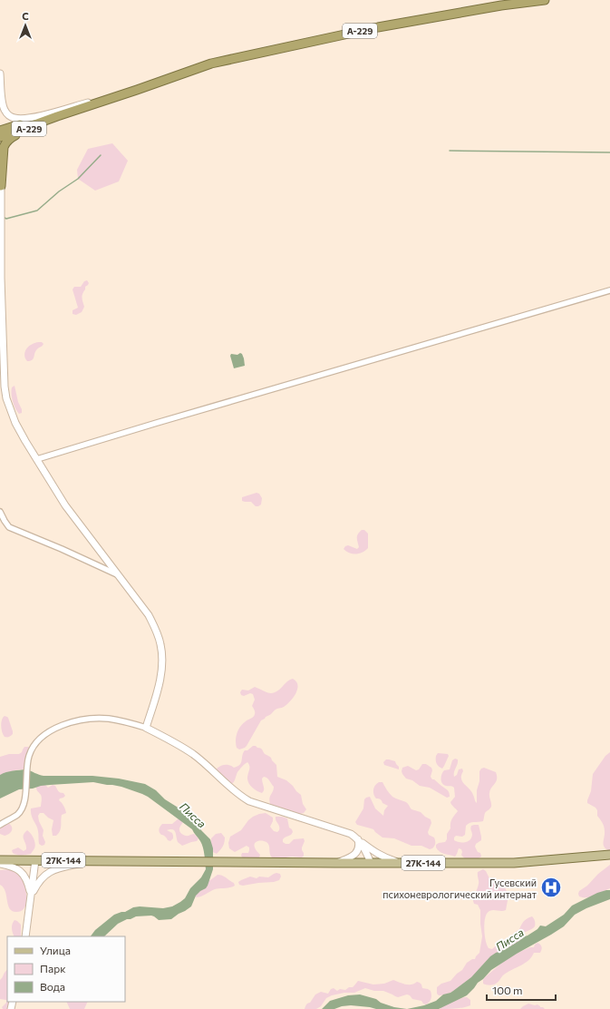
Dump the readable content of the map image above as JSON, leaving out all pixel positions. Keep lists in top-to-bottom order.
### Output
{
  "streets": {
    "highway": ["А-229", "A-229"],
    "main road": ["27К-144"]
  },
  "crossings": [
    ["А-229", "A-229"]
  ],
  "water": ["Писса"],
  "places": {
    "hospital": ["Гусевский психоневрологический интернат"]
  },
  "legend": ["Улица", "Парк", "Вода"],
  "scale_bar": "100 m",
  "north": "top"
}
